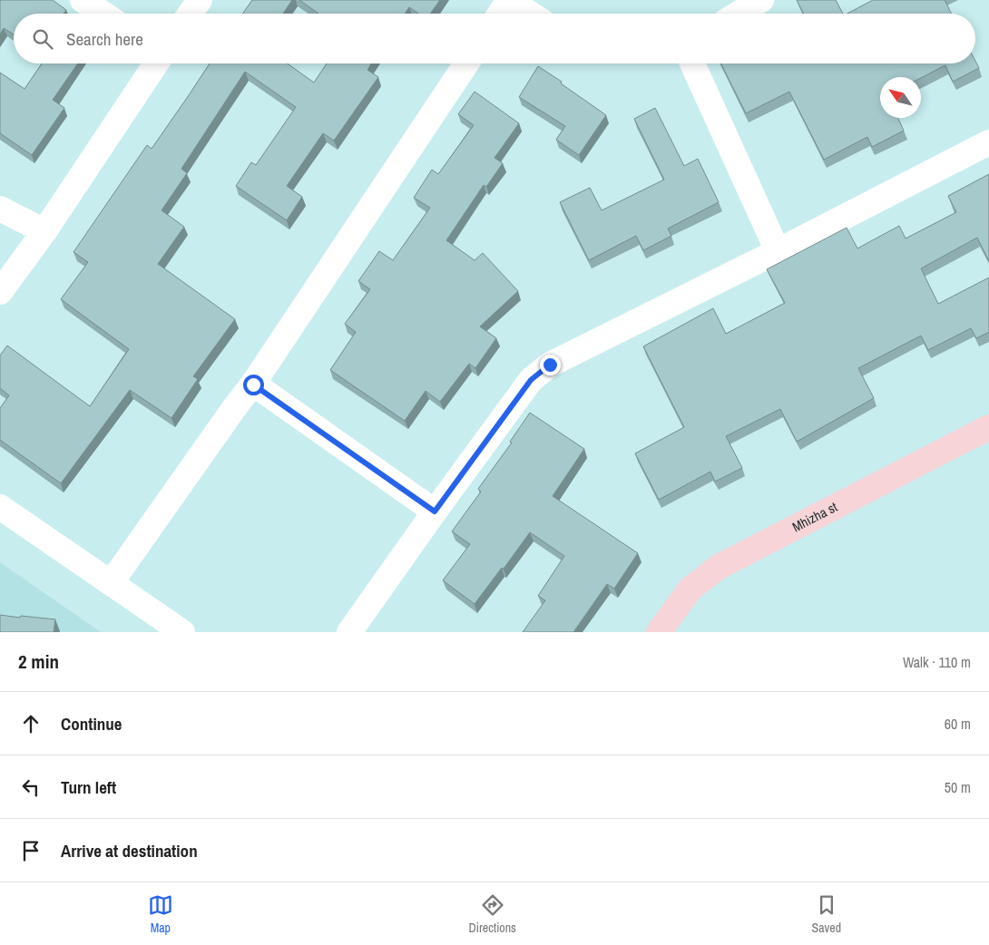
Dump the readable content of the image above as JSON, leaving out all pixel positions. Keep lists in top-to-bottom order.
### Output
{
  "streets": {
    "street": ["Mhizha st"]
  },
  "north": "top left",
  "page": {
    "search": "Search here",
    "heading": ["2 min", "Walk · 110 m"],
    "list": [
      ["Continue", "60 m"],
      ["Turn left", "50 m"],
      "Arrive at destination"
    ],
    "nav": ["Map", "Directions", "Saved"]
  }
}
